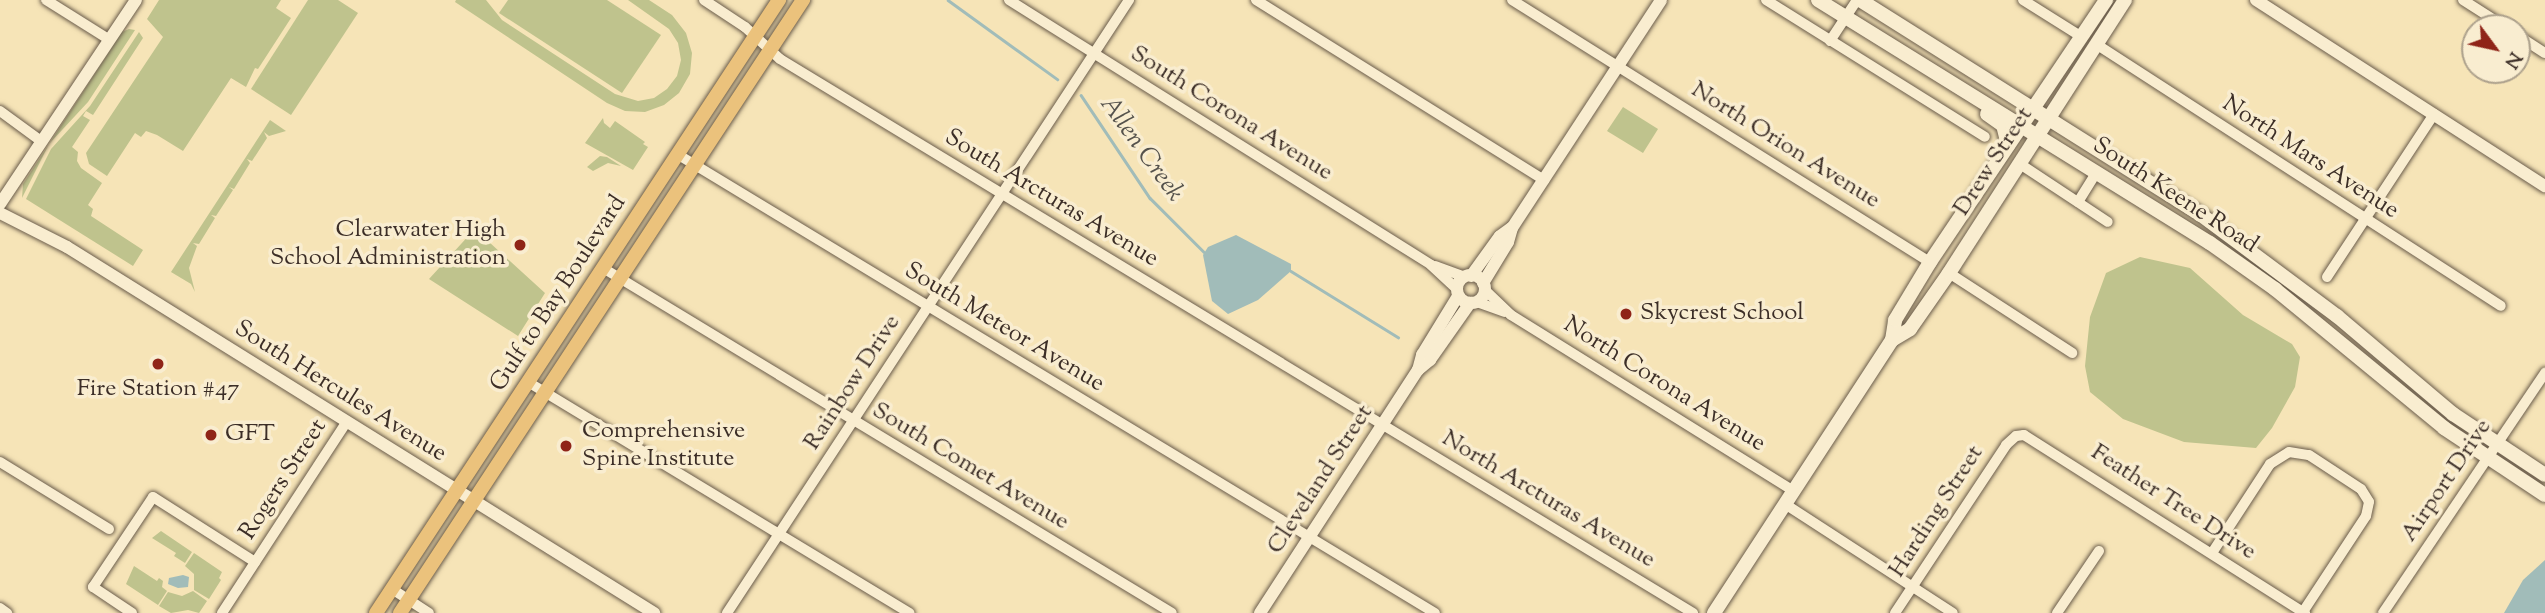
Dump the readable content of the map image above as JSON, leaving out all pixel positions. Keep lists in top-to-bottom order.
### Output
{
  "streets": {
    "main road": ["Drew Street", "South Keene Road", "Gulf to Bay Boulevard"],
    "street": [
      "South Corona Avenue",
      "North Orion Avenue",
      "North Mars Avenue",
      "South Arcturas Avenue",
      "South Meteor Avenue",
      "Rainbow Drive",
      "North Corona Avenue",
      "South Hercules Avenue",
      "South Comet Avenue",
      "Rogers Street",
      "Cleveland Street",
      "Airport Drive",
      "North Arcturas Avenue",
      "Feather Tree Drive",
      "Harding Street"
    ]
  },
  "crossings": [
    ["South Corona Avenue", "Rainbow Drive"],
    ["South Corona Avenue", "North Corona Avenue"],
    ["South Corona Avenue", "Cleveland Street"],
    ["North Orion Avenue", "Drew Street"],
    ["North Mars Avenue", "Drew Street"],
    ["Drew Street", "South Keene Road"],
    ["Drew Street", "North Corona Avenue"],
    ["South Keene Road", "Airport Drive"],
    ["South Arcturas Avenue", "Gulf to Bay Boulevard"],
    ["South Arcturas Avenue", "Rainbow Drive"],
    ["South Arcturas Avenue", "Cleveland Street"],
    ["South Arcturas Avenue", "North Arcturas Avenue"],
    ["Gulf to Bay Boulevard", "South Meteor Avenue"],
    ["Gulf to Bay Boulevard", "South Hercules Avenue"],
    ["Gulf to Bay Boulevard", "South Comet Avenue"],
    ["South Meteor Avenue", "Rainbow Drive"],
    ["South Meteor Avenue", "Cleveland Street"],
    ["Rainbow Drive", "South Comet Avenue"],
    ["North Corona Avenue", "Cleveland Street"],
    ["South Hercules Avenue", "Rogers Street"],
    ["Cleveland Street", "North Arcturas Avenue"],
    ["Feather Tree Drive", "Harding Street"]
  ],
  "water": ["Allen Creek"],
  "places": [
    "Clearwater High School Administration",
    "Skycrest School",
    "Fire Station #47",
    "GFT",
    "Comprehensive Spine Institute"
  ],
  "north": "bottom right"
}
